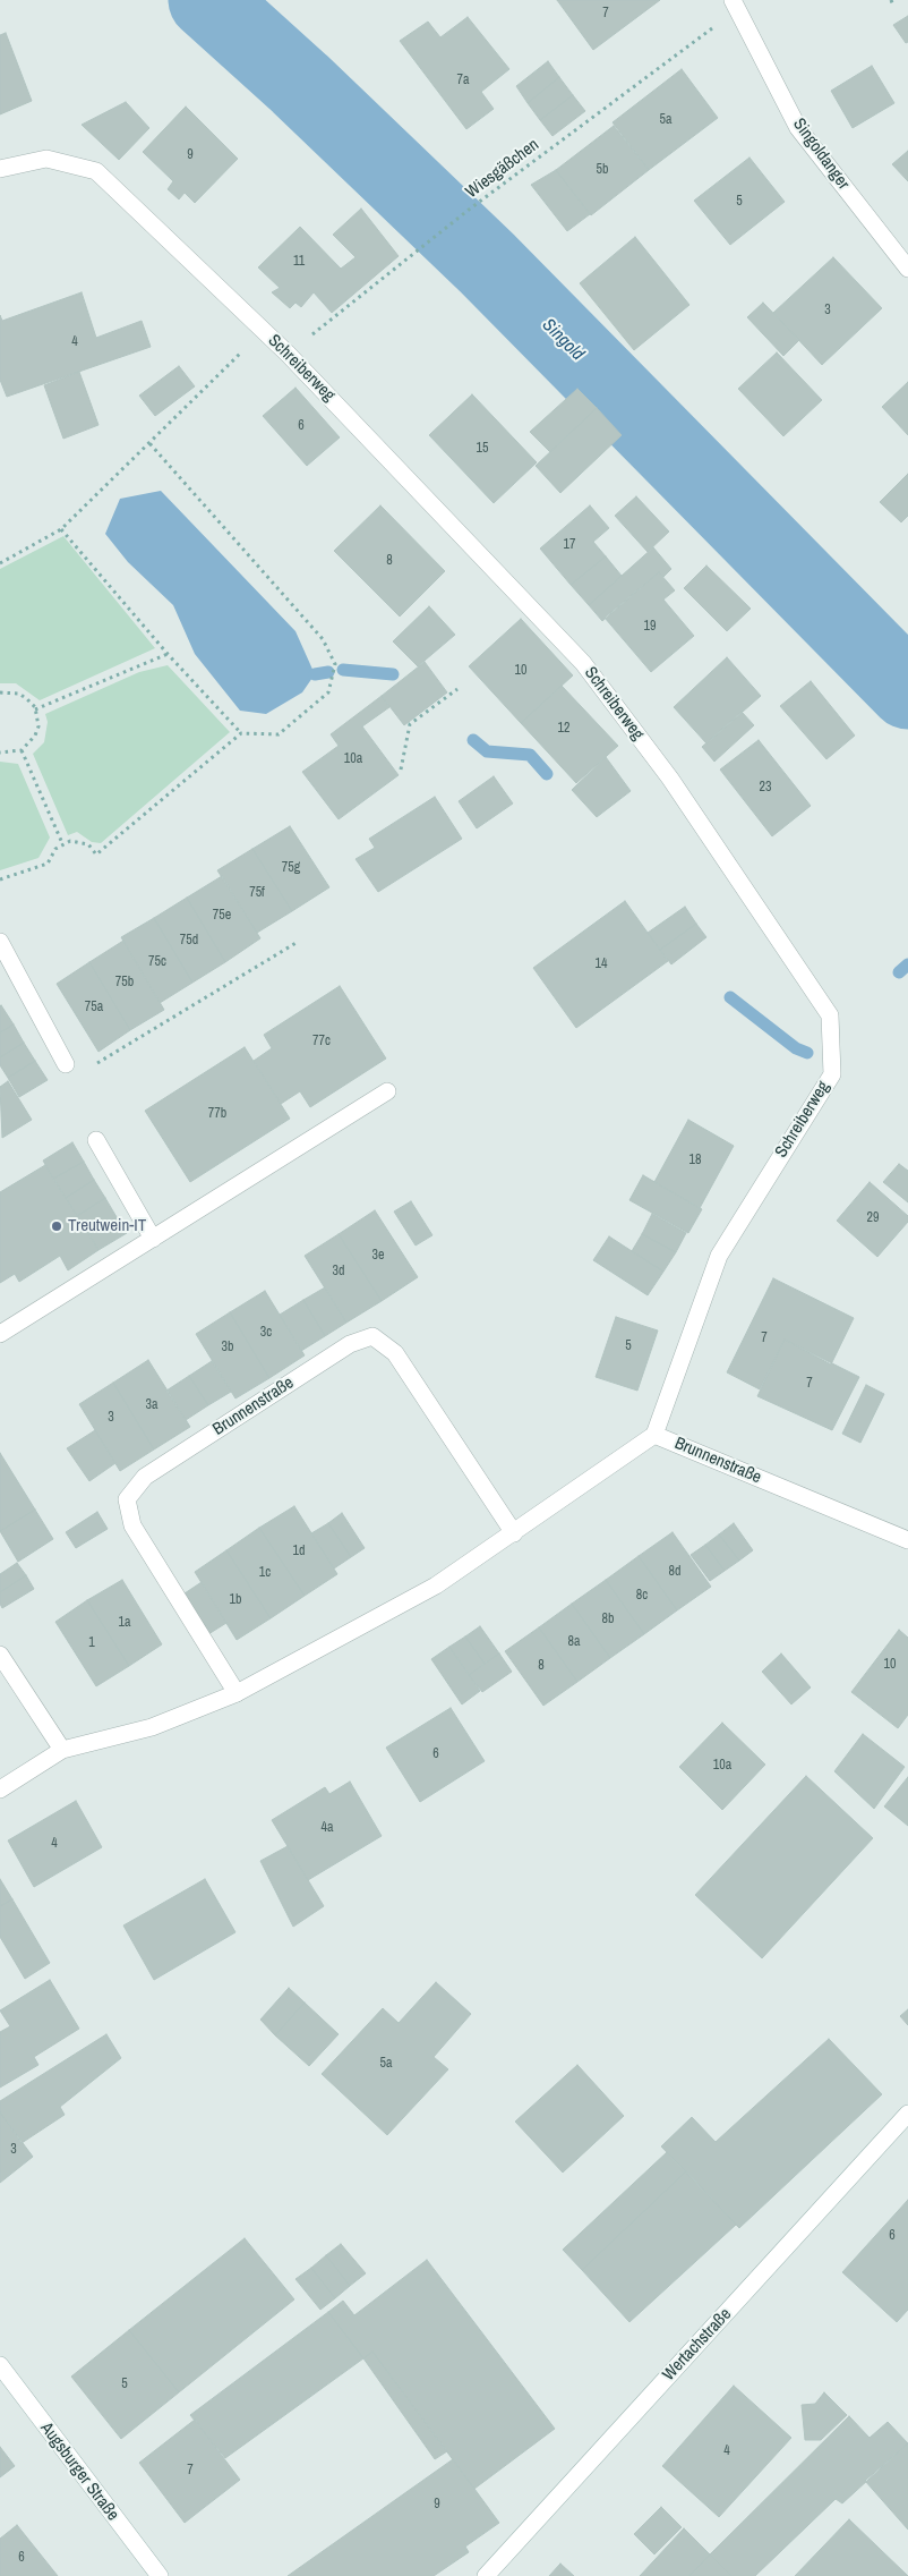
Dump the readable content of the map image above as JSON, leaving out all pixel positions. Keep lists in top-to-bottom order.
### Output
{
  "streets": {
    "street": [
      "Singoldanger",
      "Schreiberweg",
      "Brunnenstraße",
      "Wertachstraße",
      "Augsburger Straße"
    ],
    "path": ["Wiesgäßchen"]
  },
  "crossings": [
    ["Singoldanger", "Wiesgäßchen"],
    ["Wiesgäßchen", "Schreiberweg"],
    ["Schreiberweg", "Brunnenstraße"]
  ],
  "water": ["Singold"],
  "places": ["Treutwein-IT"],
  "house_numbers": [
    "7",
    "7a",
    "5a",
    "9",
    "5b",
    "5",
    "11",
    "3",
    "4",
    "6",
    "15",
    "17",
    "8",
    "19",
    "10",
    "12",
    "10a",
    "23",
    "75g",
    "75f",
    "75e",
    "75d",
    "75c",
    "14",
    "75b",
    "75a",
    "77c",
    "77b",
    "18",
    "29",
    "3e",
    "3d",
    "3c",
    "7",
    "5",
    "3b",
    "7",
    "3a",
    "3",
    "1d",
    "8d",
    "1c",
    "8c",
    "1b",
    "8b",
    "1a",
    "8a",
    "1",
    "10",
    "8",
    "6",
    "10a",
    "4a",
    "4",
    "5a",
    "3",
    "6",
    "5",
    "4",
    "7",
    "9",
    "6"
  ]
}
